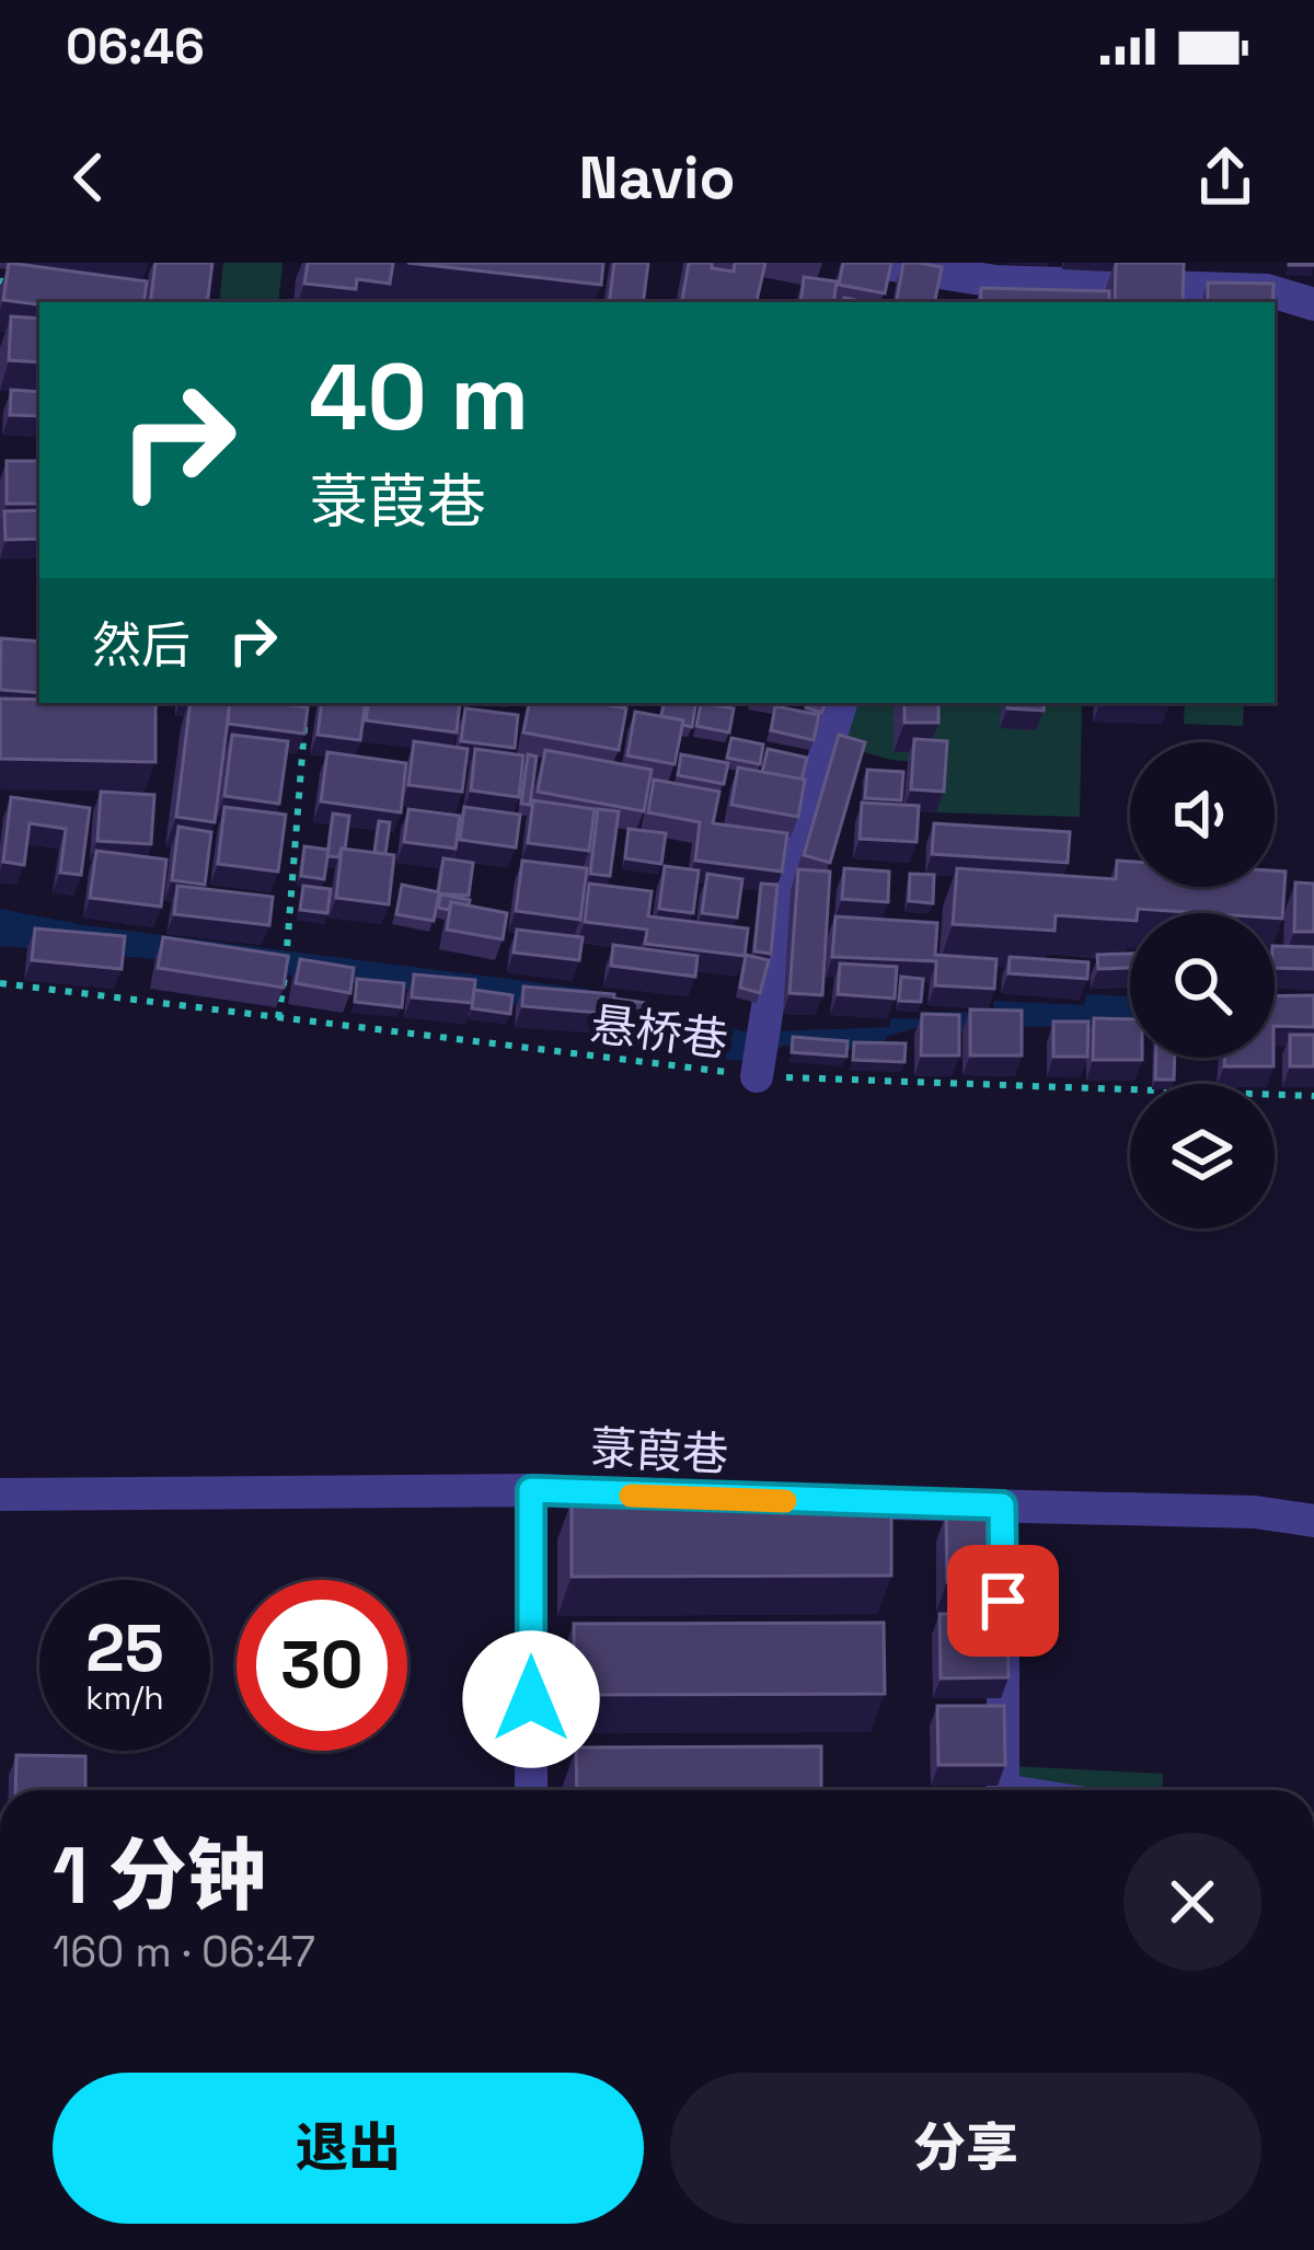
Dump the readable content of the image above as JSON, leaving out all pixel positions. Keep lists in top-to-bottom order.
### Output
{
  "streets": {
    "street": ["菉葭巷"],
    "path": ["悬桥巷"]
  },
  "page": {
    "status": "06:46",
    "header": "Navio",
    "turn": ["40 m", "菉葭巷"],
    "then": "然后",
    "speed": "25 km/h",
    "limit": "30",
    "heading": ["1 分钟", "160 m · 06:47"],
    "buttons": ["退出", "分享"]
  }
}
